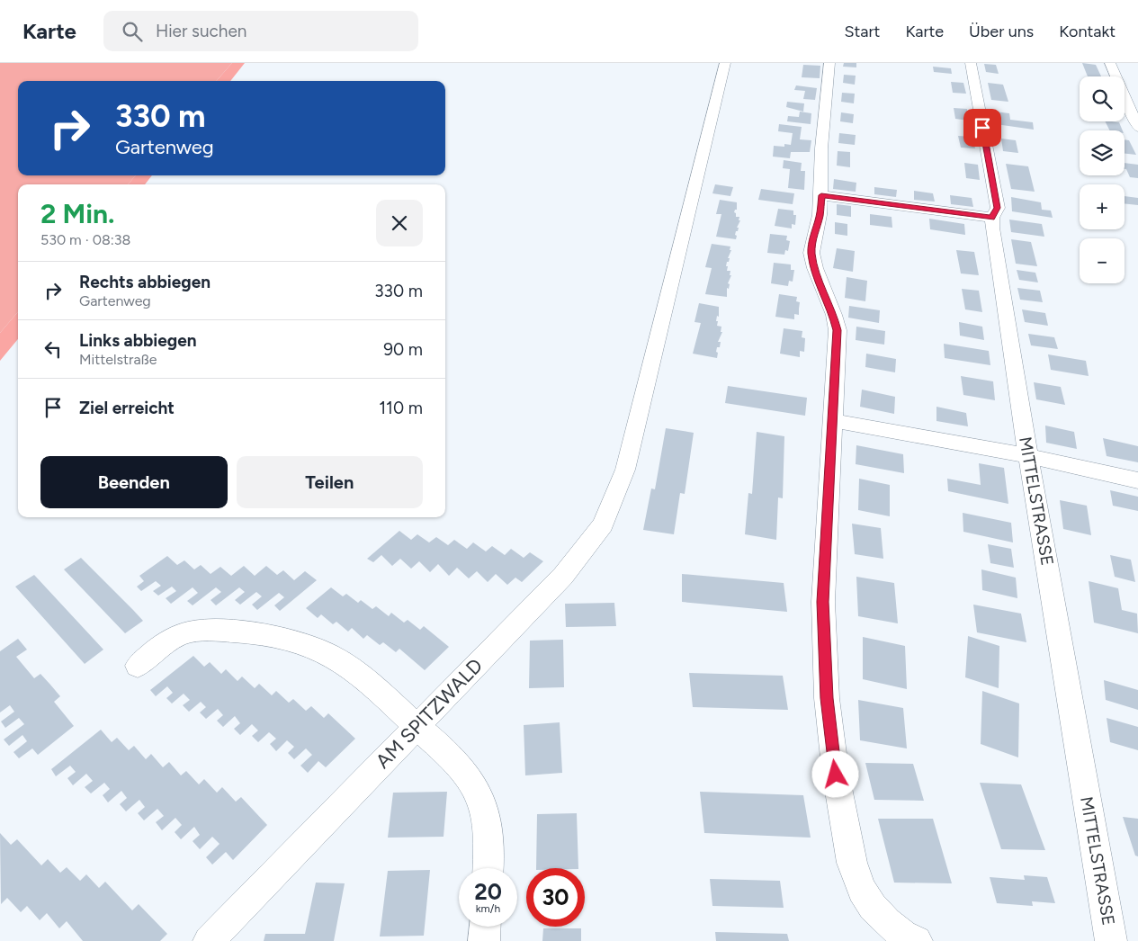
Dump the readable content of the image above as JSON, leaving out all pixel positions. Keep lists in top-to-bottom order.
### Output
{
  "streets": {
    "street": ["MITTELSTRASSE", "AM SPITZWALD"]
  },
  "page": {
    "header": "Karte",
    "search": "Hier suchen",
    "nav": [
      "Start",
      "Karte",
      "Über uns",
      "Kontakt"
    ],
    "map_buttons": ["+", "−"],
    "turn": ["330 m", "Gartenweg"],
    "heading": ["2 Min.", "530 m · 08:38"],
    "list": [
      {
        "name": "Rechts abbiegen",
        "note": "Gartenweg",
        "value": "330 m"
      },
      {
        "name": "Links abbiegen",
        "note": "Mittelstraße",
        "value": "90 m"
      },
      {
        "name": "Ziel erreicht",
        "value": "110 m"
      }
    ],
    "buttons": ["Beenden", "Teilen"],
    "speed": "20 km/h",
    "limit": "30"
  }
}
